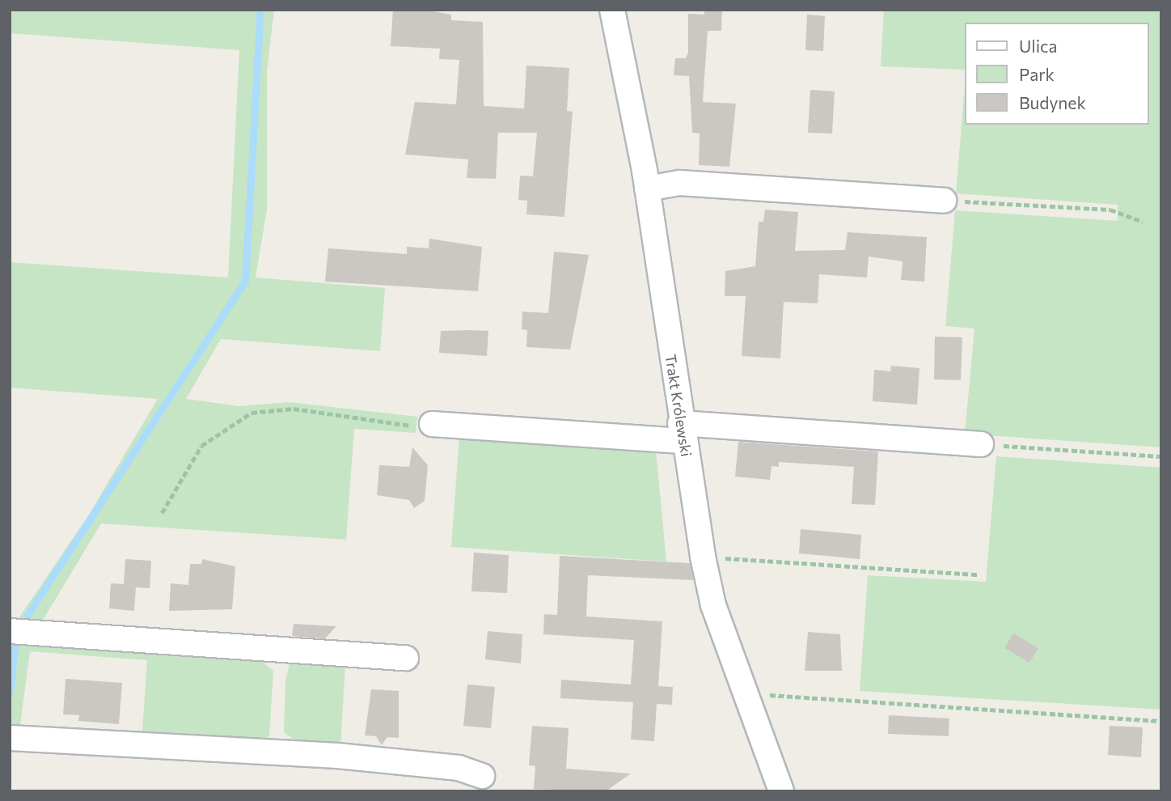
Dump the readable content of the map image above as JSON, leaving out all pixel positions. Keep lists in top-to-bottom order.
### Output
{
  "streets": {
    "street": ["Trakt Królewski"]
  },
  "legend": ["Ulica", "Park", "Budynek"]
}
